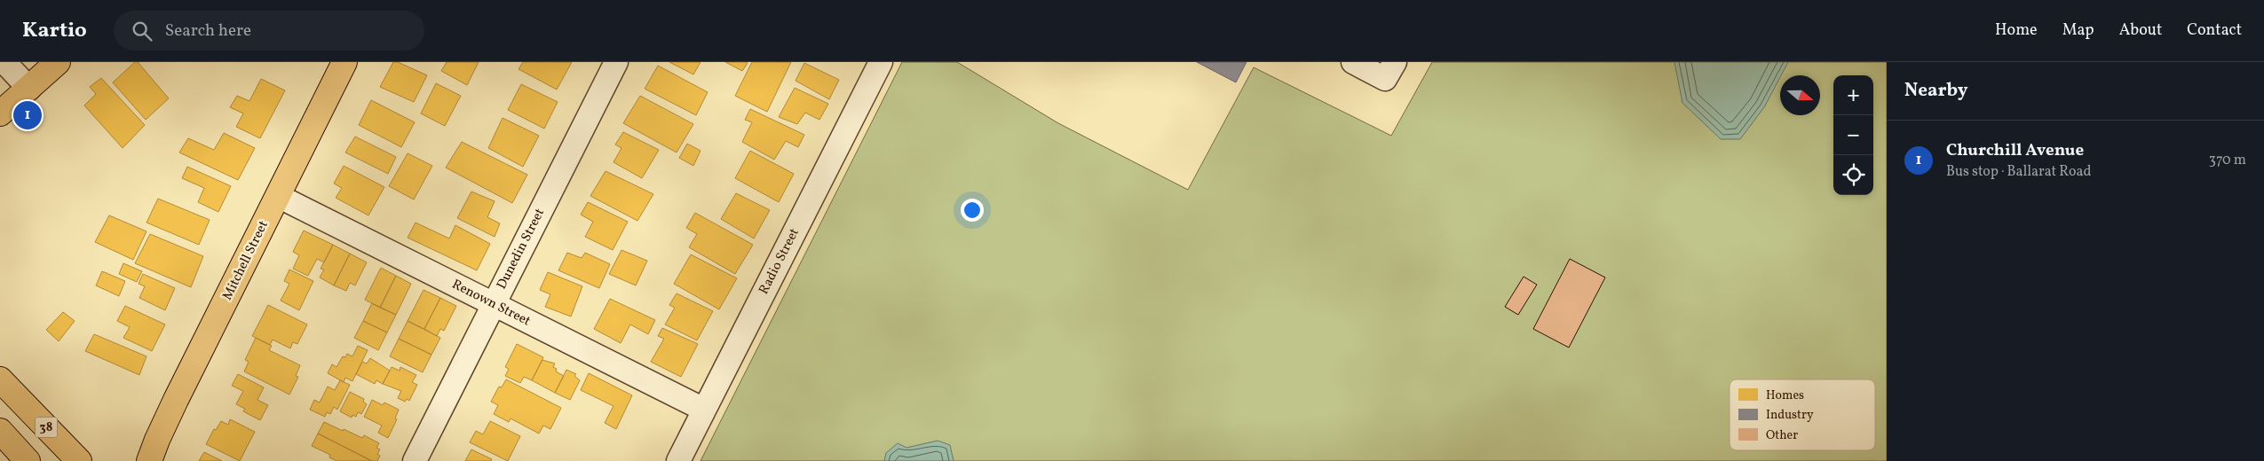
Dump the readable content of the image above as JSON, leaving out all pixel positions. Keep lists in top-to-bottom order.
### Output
{
  "streets": {
    "main road": ["Mitchell Street", "38"],
    "street": ["Dunedin Street", "Radio Street", "Renown Street"]
  },
  "crossings": [
    ["Dunedin Street", "Renown Street"],
    ["Mitchell Street", "Renown Street"],
    ["Radio Street", "Renown Street"]
  ],
  "legend": ["Homes", "Industry", "Other"],
  "north": "right",
  "page": {
    "header": "Kartio",
    "search": "Search here",
    "nav": [
      "Home",
      "Map",
      "About",
      "Contact"
    ],
    "heading": "Nearby",
    "map_buttons": ["+", "−"],
    "pins": "1",
    "list": [
      {
        "mark": "1",
        "name": "Churchill Avenue",
        "note": "Bus stop · Ballarat Road",
        "value": "370 m"
      }
    ]
  }
}
